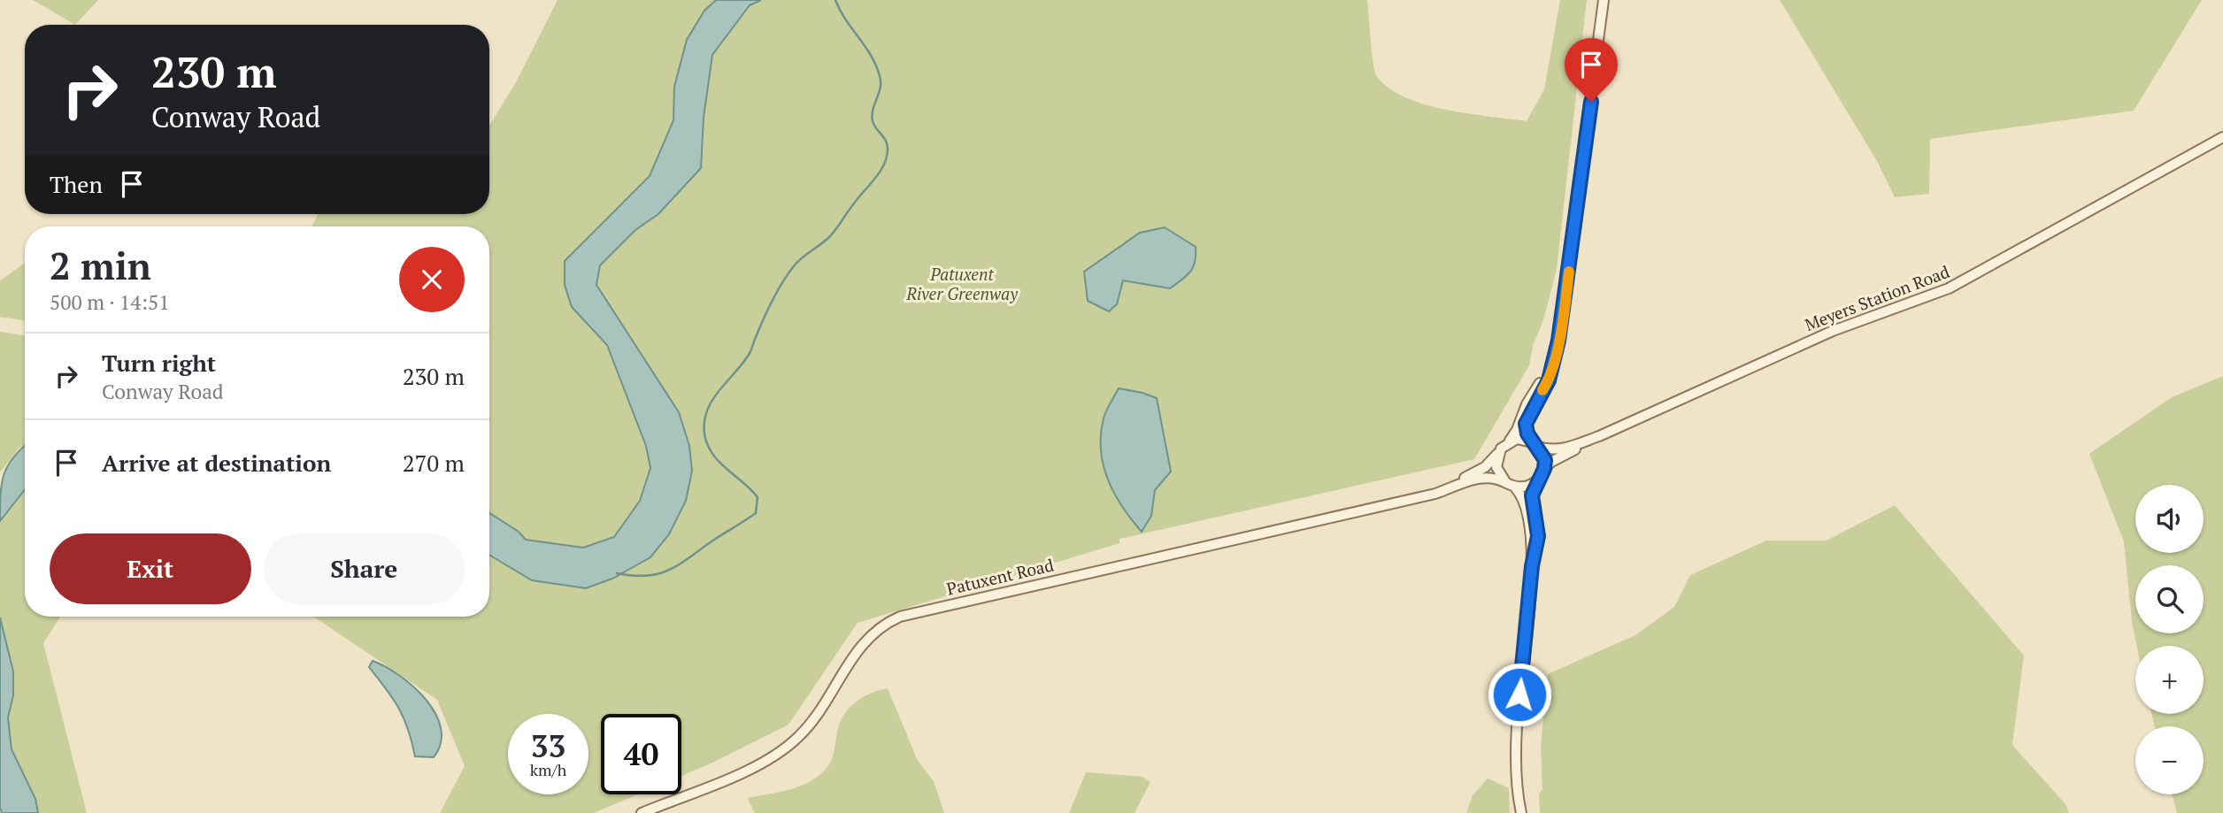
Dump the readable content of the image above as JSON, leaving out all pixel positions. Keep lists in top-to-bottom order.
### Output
{
  "streets": {
    "street": ["Meyers Station Road", "Patuxent Road"]
  },
  "crossings": [
    ["Meyers Station Road", "Patuxent Road"]
  ],
  "parks": ["Patuxent River Greenway"],
  "page": {
    "turn": ["230 m", "Conway Road"],
    "then": "Then",
    "heading": ["2 min", "500 m · 14:51"],
    "list": [
      {
        "name": "Turn right",
        "note": "Conway Road",
        "value": "230 m"
      },
      {
        "name": "Arrive at destination",
        "value": "270 m"
      }
    ],
    "map_buttons": ["+", "−"],
    "buttons": ["Exit", "Share"],
    "speed": "33 km/h",
    "limit": "40"
  }
}
